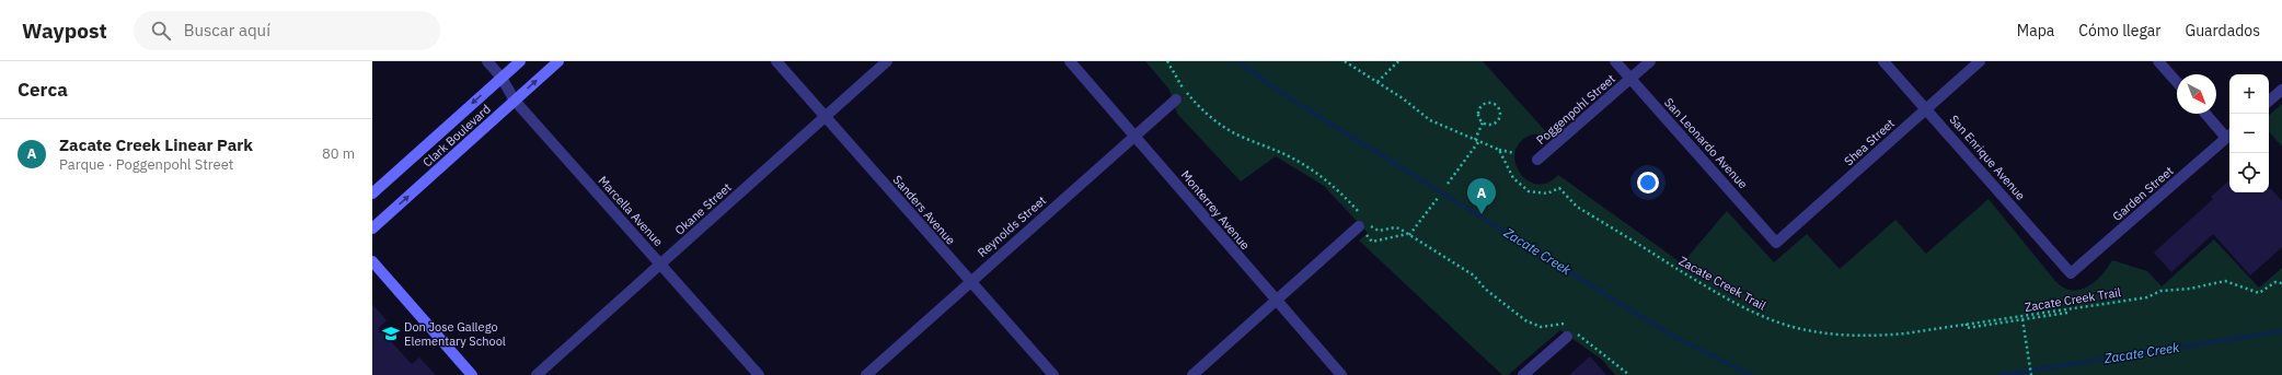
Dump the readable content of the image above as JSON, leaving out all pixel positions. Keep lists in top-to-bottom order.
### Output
{
  "streets": {
    "main road": ["Clark Boulevard"],
    "street": [
      "Poggenpohl Street",
      "Shea Street",
      "San Leonardo Avenue",
      "San Enrique Avenue",
      "Garden Street",
      "Okane Street",
      "Sanders Avenue",
      "Monterrey Avenue",
      "Marcella Avenue",
      "Reynolds Street"
    ],
    "path": ["Zacate Creek Trail"]
  },
  "crossings": [
    ["Poggenpohl Street", "San Leonardo Avenue"],
    ["Clark Boulevard", "Marcella Avenue"],
    ["Shea Street", "San Leonardo Avenue"],
    ["Shea Street", "San Enrique Avenue"],
    ["San Enrique Avenue", "Garden Street"],
    ["Okane Street", "Sanders Avenue"],
    ["Okane Street", "Marcella Avenue"],
    ["Sanders Avenue", "Reynolds Street"],
    ["Monterrey Avenue", "Reynolds Street"]
  ],
  "water": ["Zacate Creek"],
  "places": {
    "school or university": ["Don Jose Gallego Elementary School"]
  },
  "north": "bottom right",
  "page": {
    "header": "Waypost",
    "search": "Buscar aquí",
    "nav": ["Mapa", "Cómo llegar", "Guardados"],
    "heading": "Cerca",
    "map_buttons": ["+", "−"],
    "list": [
      {
        "mark": "A",
        "name": "Zacate Creek Linear Park",
        "note": "Parque · Poggenpohl Street",
        "value": "80 m"
      }
    ],
    "pins": "A"
  }
}
